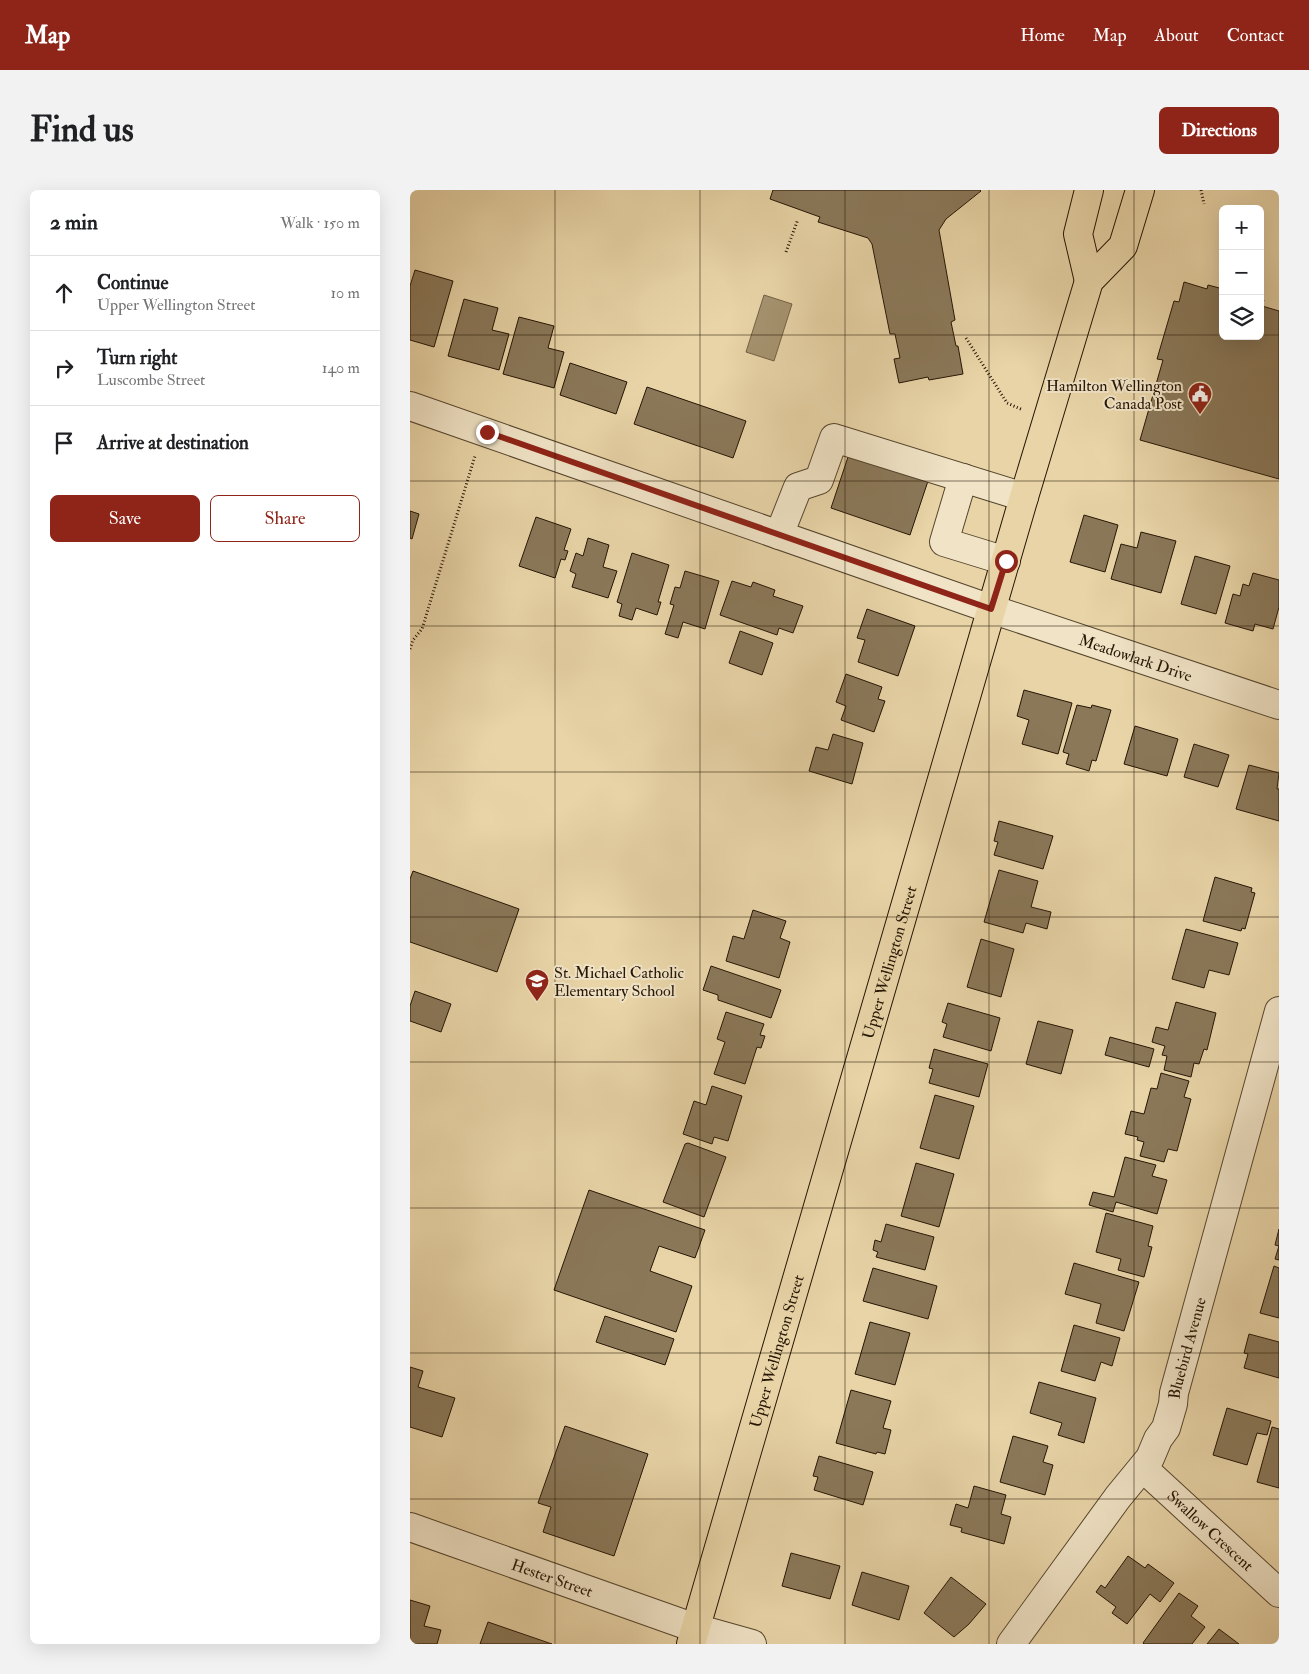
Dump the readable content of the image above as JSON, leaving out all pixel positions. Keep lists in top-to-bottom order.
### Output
{
  "streets": {
    "main road": ["Upper Wellington Street"],
    "street": [
      "Meadowlark Drive",
      "Bluebird Avenue",
      "Swallow Crescent",
      "Hester Street"
    ]
  },
  "crossings": [
    ["Meadowlark Drive", "Upper Wellington Street"],
    ["Upper Wellington Street", "Hester Street"],
    ["Bluebird Avenue", "Swallow Crescent"]
  ],
  "places": {
    "public building": ["Hamilton Wellington Canada Post"],
    "school or university": ["St. Michael Catholic Elementary School"]
  },
  "page": {
    "header": "Map",
    "nav": [
      "Home",
      "Map",
      "About",
      "Contact"
    ],
    "buttons": [
      "Directions",
      ["Save", "Share"]
    ],
    "title": "Find us",
    "heading": ["2 min", "Walk · 150 m"],
    "map_buttons": ["+", "−"],
    "list": [
      ["Continue", "Upper Wellington Street", "10 m"],
      ["Turn right", "Luscombe Street", "140 m"],
      "Arrive at destination"
    ]
  }
}
